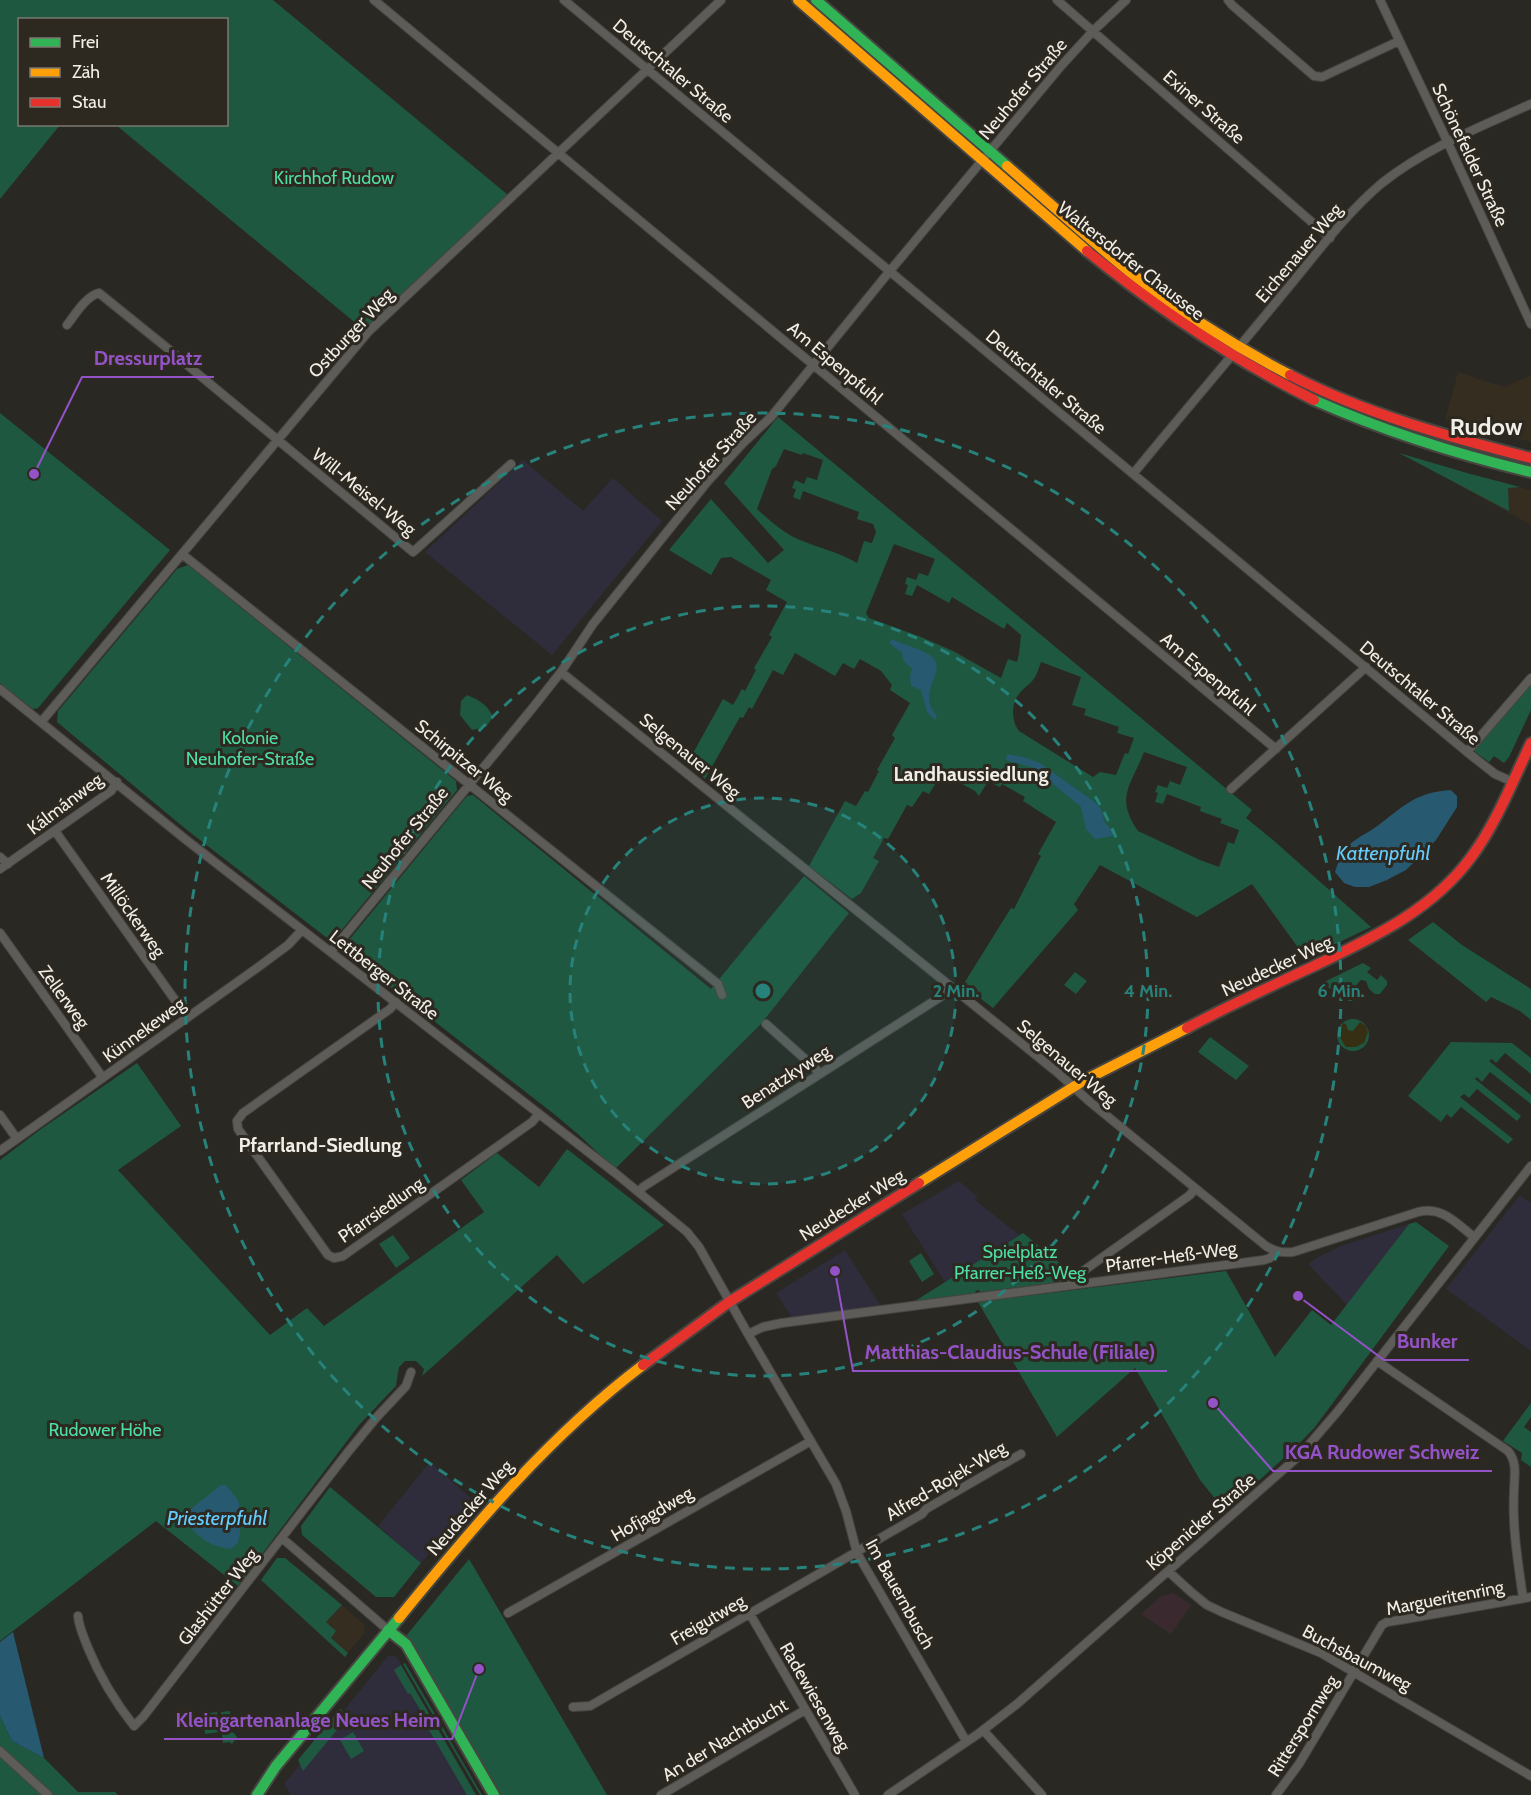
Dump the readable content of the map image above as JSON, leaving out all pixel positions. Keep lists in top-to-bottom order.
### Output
{
  "streets": {
    "street": [
      "Deutschtaler Straße",
      "Neuhofer Straße",
      "Exiner Straße",
      "Schönefelder Straße",
      "Eichenauer Weg",
      "Waltersdorfer Chaussee",
      "Ostburger Weg",
      "Am Espenpfuhl",
      "Will-Meisel-Weg",
      "Selgenauer Weg",
      "Schirpitzer Weg",
      "Kálmánweg",
      "Millöckerweg",
      "Neudecker Weg",
      "Lettberger Straße",
      "Zellerweg",
      "Künnekeweg",
      "Benatzkyweg",
      "Pfarrsiedlung",
      "Pfarrer-Heß-Weg",
      "Alfred-Rojek-Weg",
      "Hofjagdweg",
      "Köpenicker Straße",
      "Im Bauernbusch",
      "Glashütter Weg",
      "Margueritenring",
      "Freigutweg",
      "Buchsbaumweg",
      "Radewiesenweg",
      "Ritterspornweg",
      "An der Nachtbucht"
    ]
  },
  "crossings": [
    ["Deutschtaler Straße", "Neuhofer Straße"],
    ["Deutschtaler Straße", "Eichenauer Weg"],
    ["Deutschtaler Straße", "Ostburger Weg"],
    ["Deutschtaler Straße", "Neudecker Weg"],
    ["Neuhofer Straße", "Exiner Straße"],
    ["Neuhofer Straße", "Waltersdorfer Chaussee"],
    ["Neuhofer Straße", "Am Espenpfuhl"],
    ["Neuhofer Straße", "Selgenauer Weg"],
    ["Neuhofer Straße", "Schirpitzer Weg"],
    ["Neuhofer Straße", "Lettberger Straße"],
    ["Exiner Straße", "Eichenauer Weg"],
    ["Schönefelder Straße", "Eichenauer Weg"],
    ["Eichenauer Weg", "Waltersdorfer Chaussee"],
    ["Ostburger Weg", "Am Espenpfuhl"],
    ["Ostburger Weg", "Will-Meisel-Weg"],
    ["Ostburger Weg", "Schirpitzer Weg"],
    ["Ostburger Weg", "Lettberger Straße"],
    ["Selgenauer Weg", "Neudecker Weg"],
    ["Selgenauer Weg", "Benatzkyweg"],
    ["Selgenauer Weg", "Pfarrer-Heß-Weg"],
    ["Kálmánweg", "Millöckerweg"],
    ["Kálmánweg", "Lettberger Straße"],
    ["Millöckerweg", "Künnekeweg"],
    ["Neudecker Weg", "Lettberger Straße"],
    ["Neudecker Weg", "Im Bauernbusch"],
    ["Lettberger Straße", "Künnekeweg"],
    ["Lettberger Straße", "Benatzkyweg"],
    ["Lettberger Straße", "Pfarrsiedlung"],
    ["Lettberger Straße", "Im Bauernbusch"],
    ["Zellerweg", "Künnekeweg"],
    ["Pfarrer-Heß-Weg", "Im Bauernbusch"],
    ["Alfred-Rojek-Weg", "Im Bauernbusch"],
    ["Alfred-Rojek-Weg", "Freigutweg"],
    ["Hofjagdweg", "Im Bauernbusch"],
    ["Köpenicker Straße", "Im Bauernbusch"],
    ["Köpenicker Straße", "Buchsbaumweg"],
    ["Im Bauernbusch", "Freigutweg"],
    ["Margueritenring", "Buchsbaumweg"],
    ["Margueritenring", "Ritterspornweg"],
    ["Freigutweg", "Radewiesenweg"],
    ["Buchsbaumweg", "Ritterspornweg"],
    ["Radewiesenweg", "An der Nachtbucht"]
  ],
  "districts": ["Rudow", "Landhaussiedlung", "Pfarrland-Siedlung"],
  "water": ["Kattenpfuhl", "Priesterpfuhl"],
  "parks": [
    "Kirchhof Rudow",
    "Kolonie Neuhofer-Straße",
    "Spielplatz Pfarrer-Heß-Weg",
    "Rudower Höhe"
  ],
  "places": [
    "Dressurplatz",
    "Matthias-Claudius-Schule (Filiale)",
    "Bunker",
    "KGA Rudower Schweiz",
    "Kleingartenanlage Neues Heim"
  ],
  "legend": ["Frei", "Zäh", "Stau"],
  "rings": ["2 Min.", "4 Min.", "6 Min."]
}
